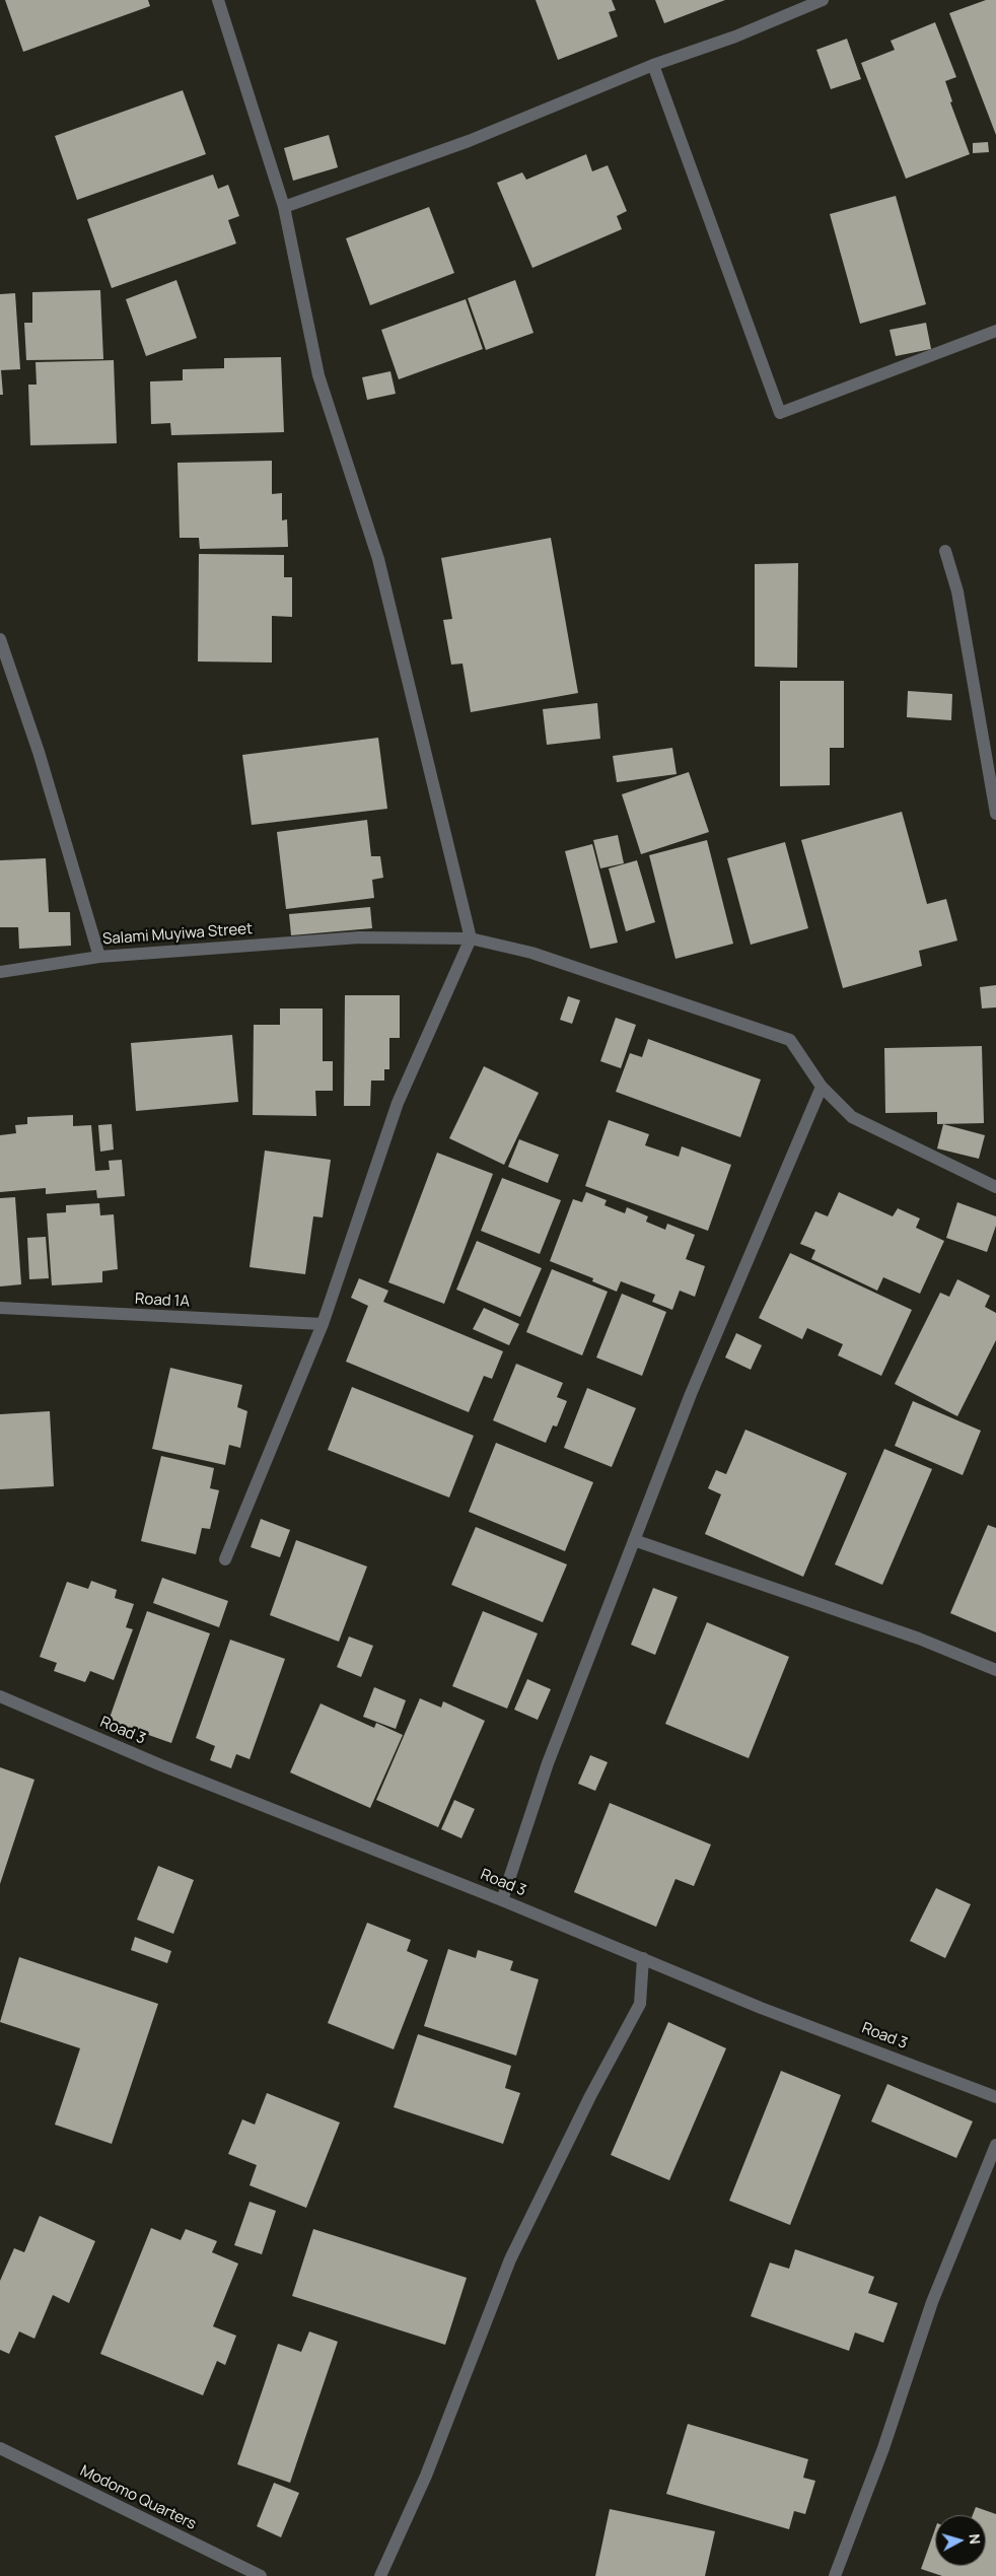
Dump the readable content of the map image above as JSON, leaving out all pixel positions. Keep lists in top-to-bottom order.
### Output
{
  "streets": {
    "street": [
      "Salami Muyiwa Street",
      "Road 1A",
      "Road 3",
      "Modomo Quarters"
    ]
  },
  "north": "right"
}
